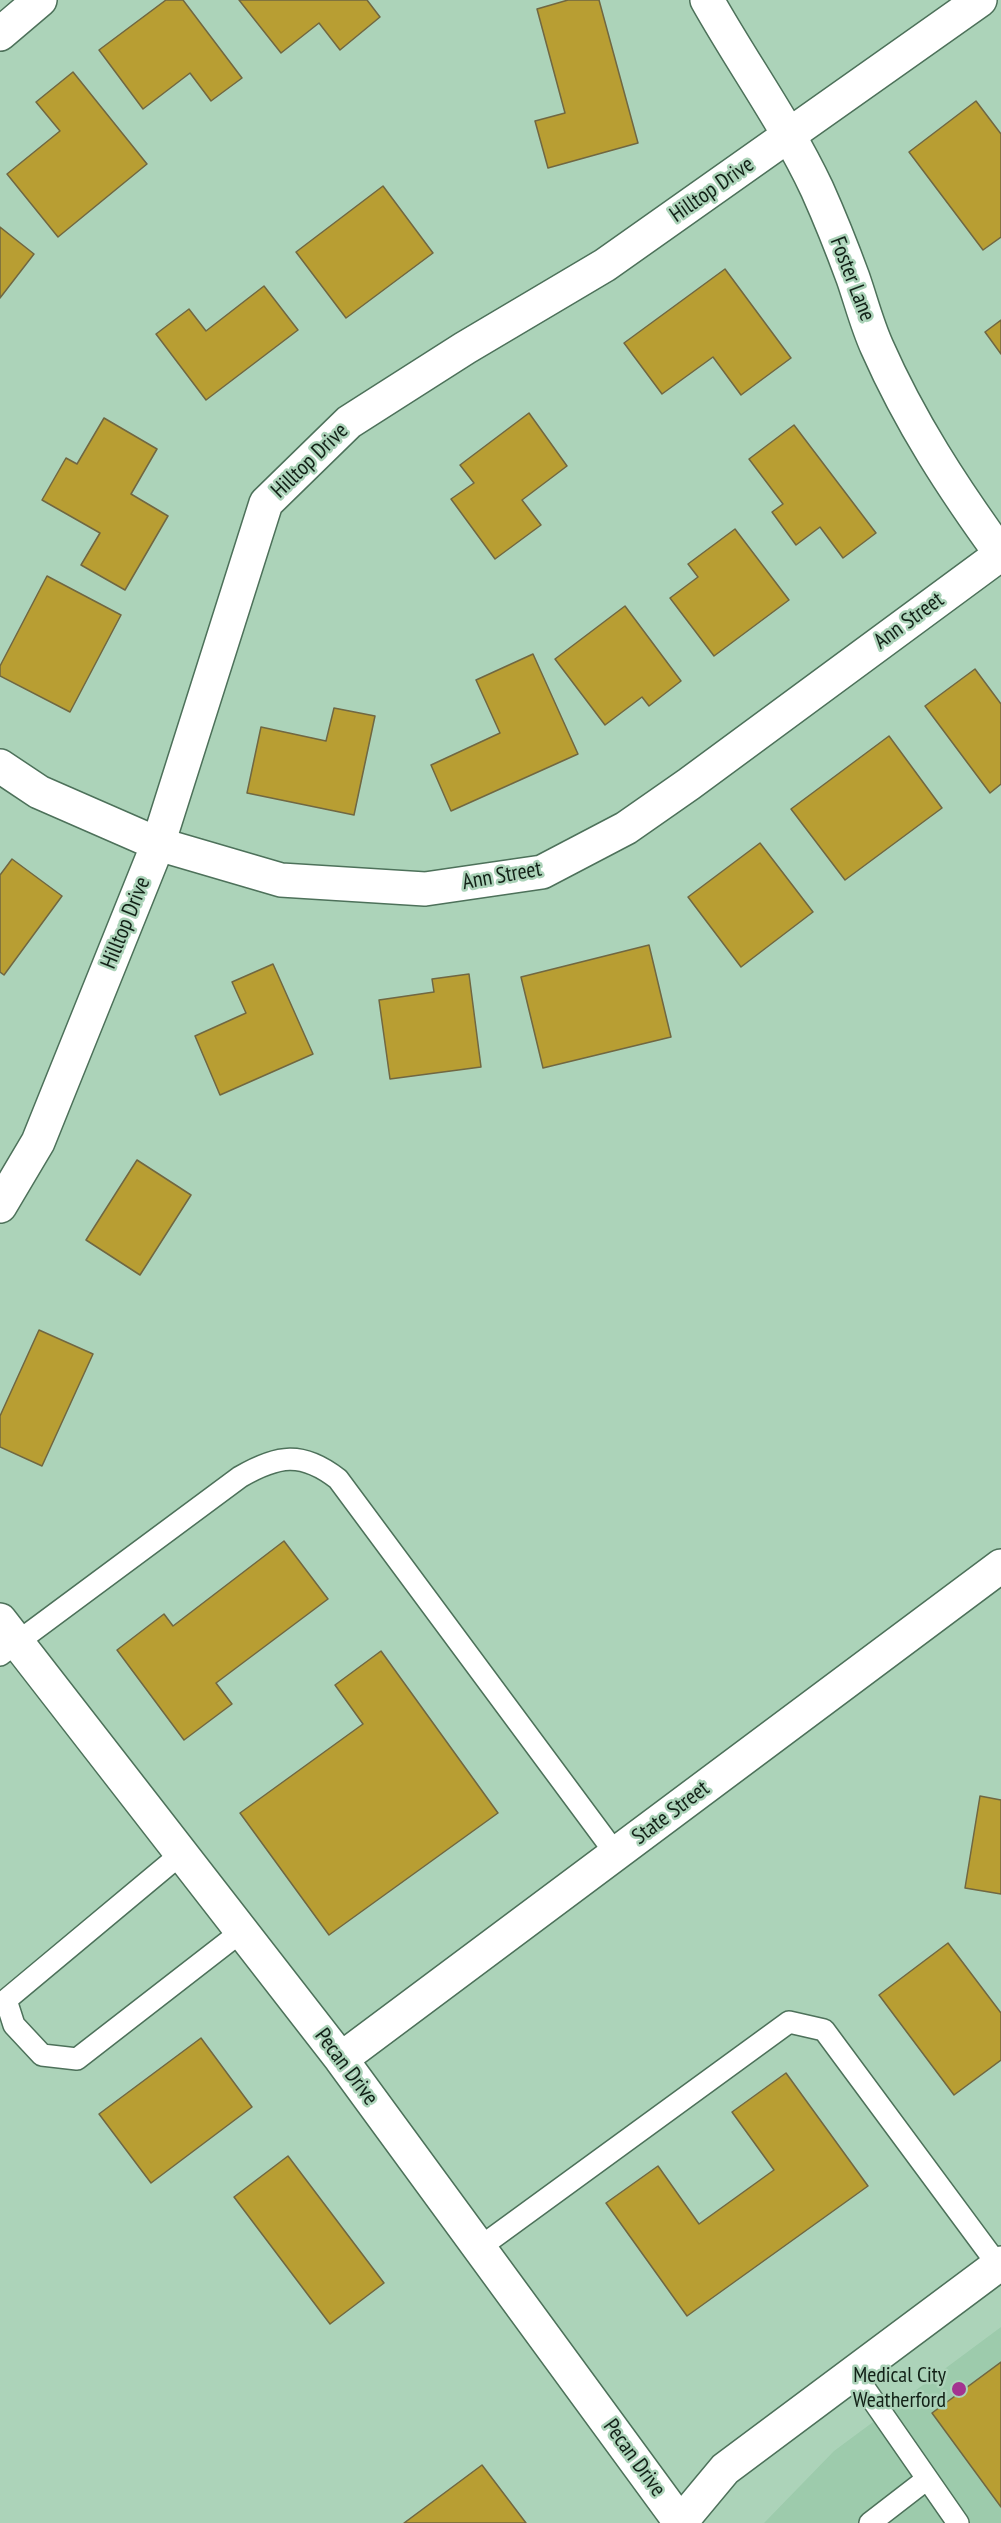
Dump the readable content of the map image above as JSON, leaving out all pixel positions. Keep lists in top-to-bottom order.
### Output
{
  "streets": {
    "street": [
      "Hilltop Drive",
      "Foster Lane",
      "Ann Street",
      "State Street",
      "Pecan Drive"
    ]
  },
  "crossings": [
    ["Hilltop Drive", "Foster Lane"],
    ["Hilltop Drive", "Ann Street"],
    ["Foster Lane", "Ann Street"],
    ["State Street", "Pecan Drive"]
  ],
  "places": ["Medical City Weatherford"]
}
